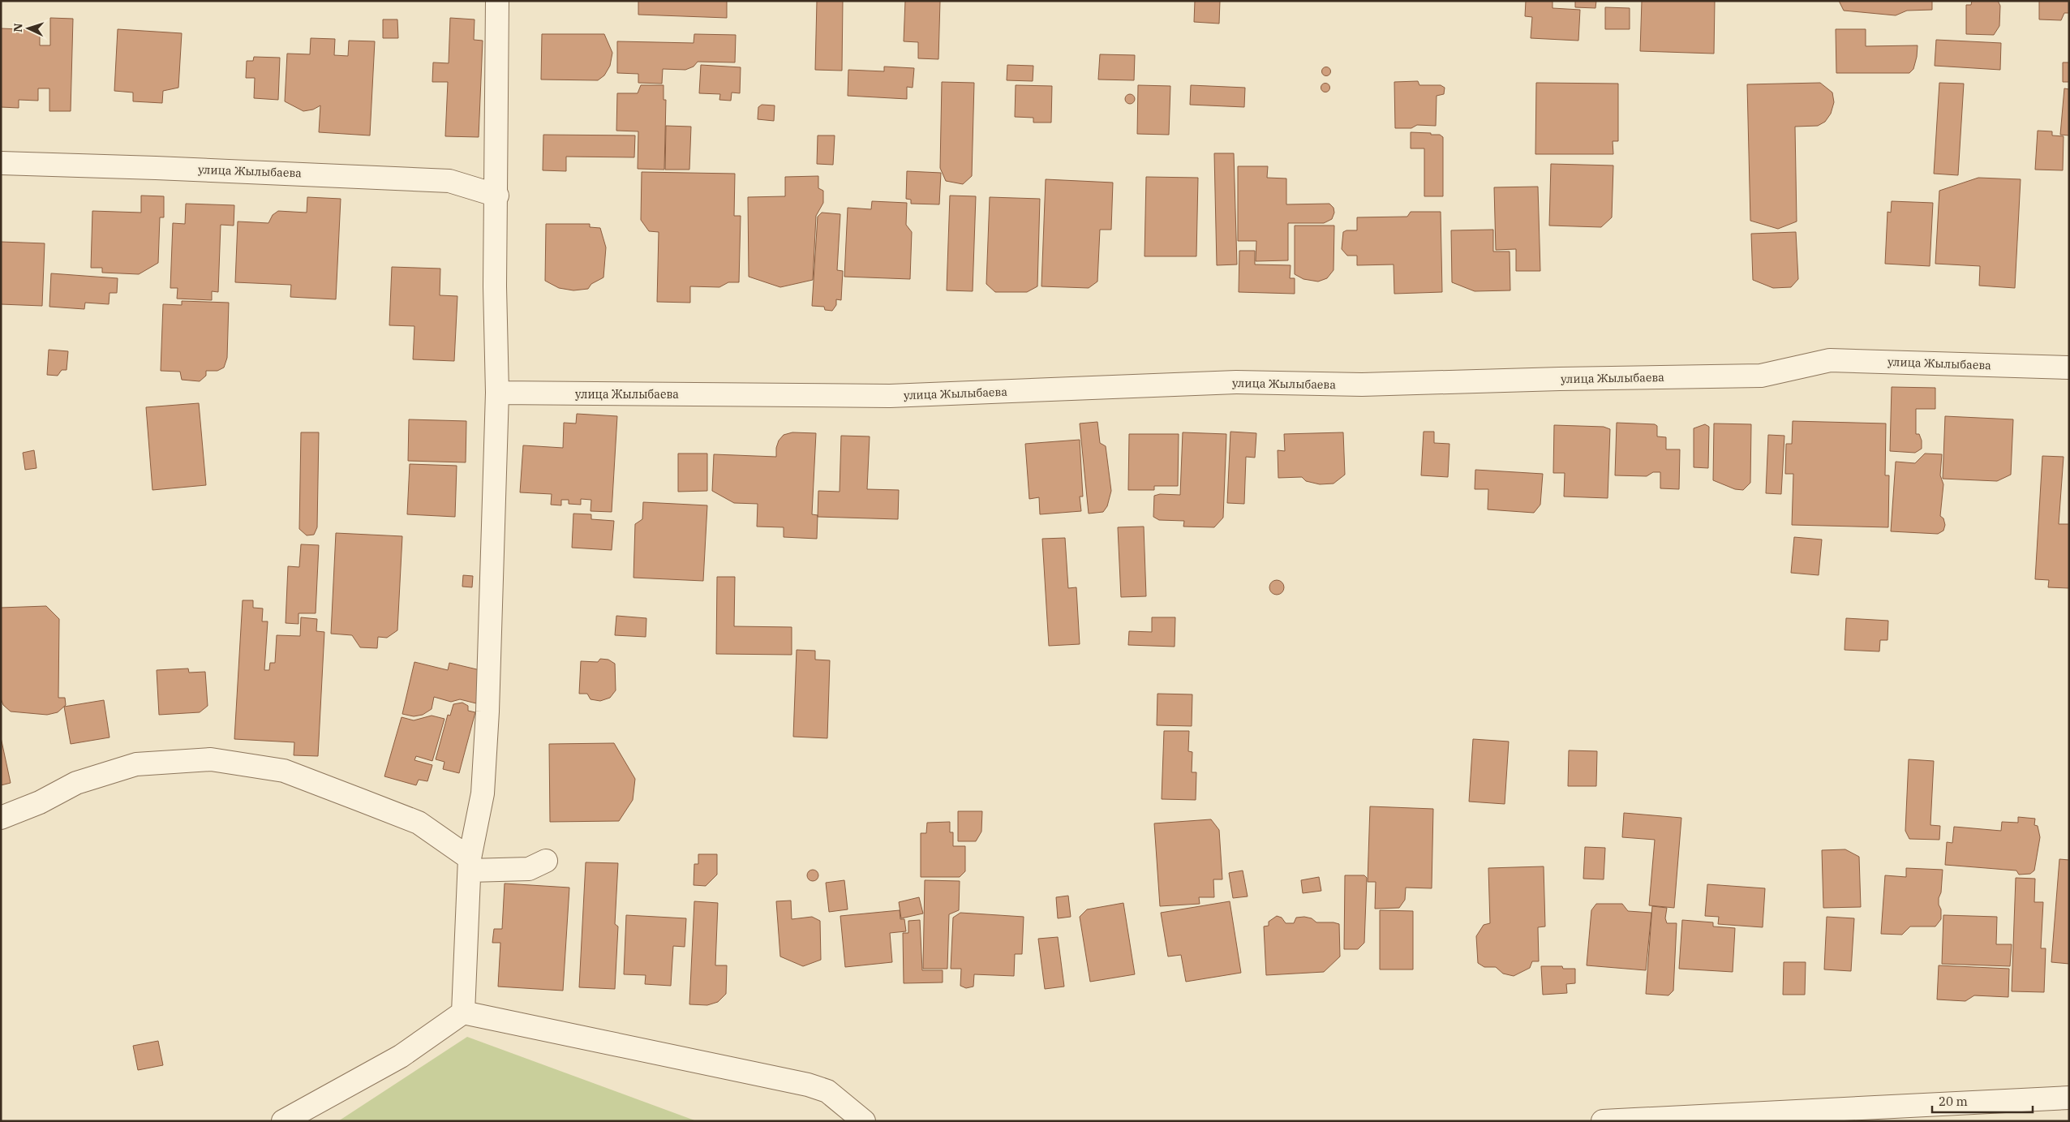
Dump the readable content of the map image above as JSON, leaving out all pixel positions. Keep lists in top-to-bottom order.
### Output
{
  "streets": {
    "street": ["улица Жылыбаева"]
  },
  "scale_bar": "20 m",
  "north": "left"
}
